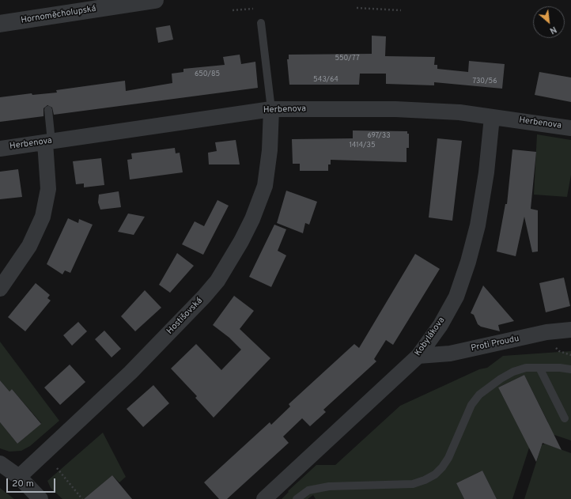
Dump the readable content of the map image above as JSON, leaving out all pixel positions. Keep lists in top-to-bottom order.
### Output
{
  "streets": {
    "street": [
      "Hornoměcholupská",
      "Herbenova",
      "Hostišovská",
      "Kobylákova",
      "Proti Proudu"
    ]
  },
  "crossings": [
    ["Herbenova", "Hostišovská"],
    ["Herbenova", "Kobylákova"],
    ["Kobylákova", "Proti Proudu"]
  ],
  "house_numbers": [
    "550/77",
    "650/85",
    "543/64",
    "730/56",
    "697/33",
    "1414/35"
  ],
  "scale_bar": "20 m",
  "north": "bottom right"
}
